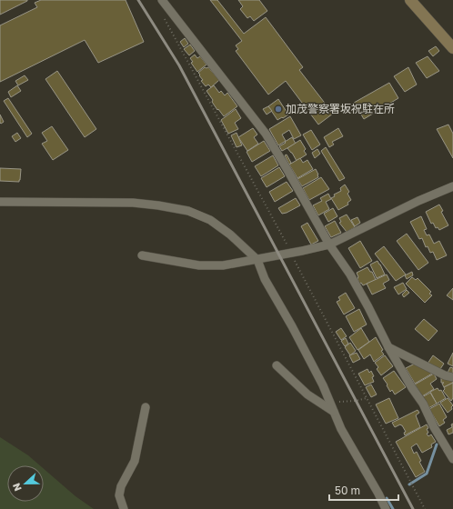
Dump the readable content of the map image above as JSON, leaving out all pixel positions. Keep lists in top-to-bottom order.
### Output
{
  "places": ["加茂警察署坂祝駐在所"],
  "scale_bar": "50 m",
  "north": "left"
}
